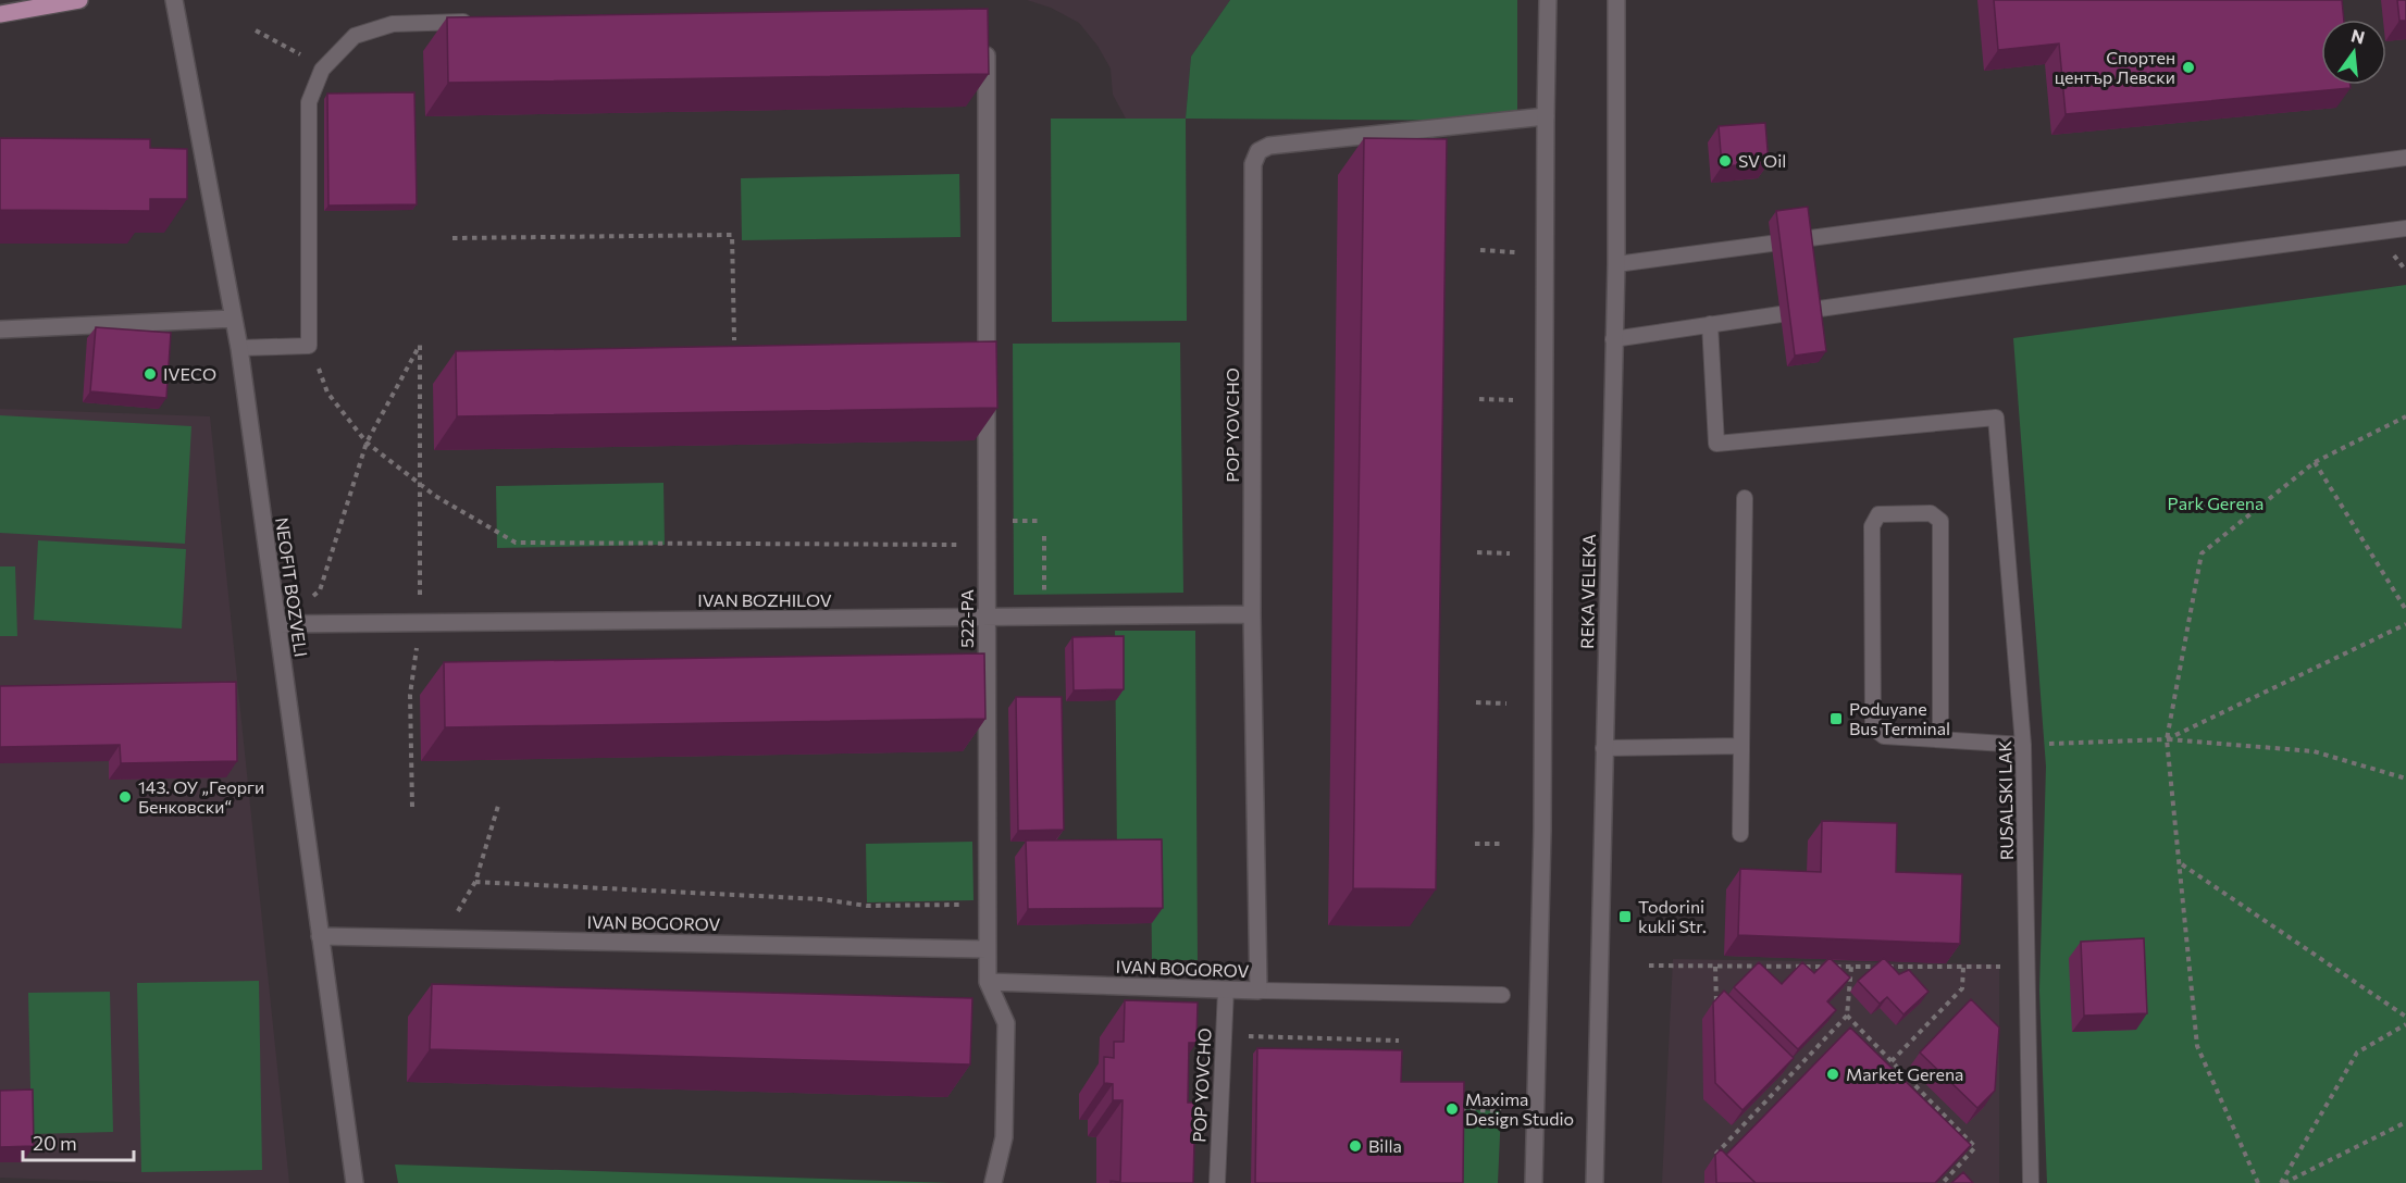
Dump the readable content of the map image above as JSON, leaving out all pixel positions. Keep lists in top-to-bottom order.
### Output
{
  "streets": {
    "street": [
      "POP YOVCHO",
      "NEOFIT BOZVELI",
      "REKA VELEKA",
      "IVAN BOZHILOV",
      "522-РА",
      "IVAN BOGOROV"
    ],
    "lane": ["RUSALSKI LAK"]
  },
  "crossings": [
    ["POP YOVCHO", "IVAN BOZHILOV"],
    ["POP YOVCHO", "IVAN BOGOROV"],
    ["NEOFIT BOZVELI", "IVAN BOZHILOV"],
    ["NEOFIT BOZVELI", "IVAN BOGOROV"],
    ["IVAN BOZHILOV", "522-РА"],
    ["522-РА", "IVAN BOGOROV"]
  ],
  "parks": ["Park Gerena"],
  "places": {
    "other": [
      "Спортен център Левски",
      "SV Oil",
      "IVECO",
      "143. ОУ „Георги Бенковски“",
      "Market Gerena",
      "Maxima Design Studio",
      "Billa"
    ],
    "transit": ["Poduyane Bus Terminal", "Todorini kukli Str."]
  },
  "scale_bar": "20 m",
  "north": "top"
}
